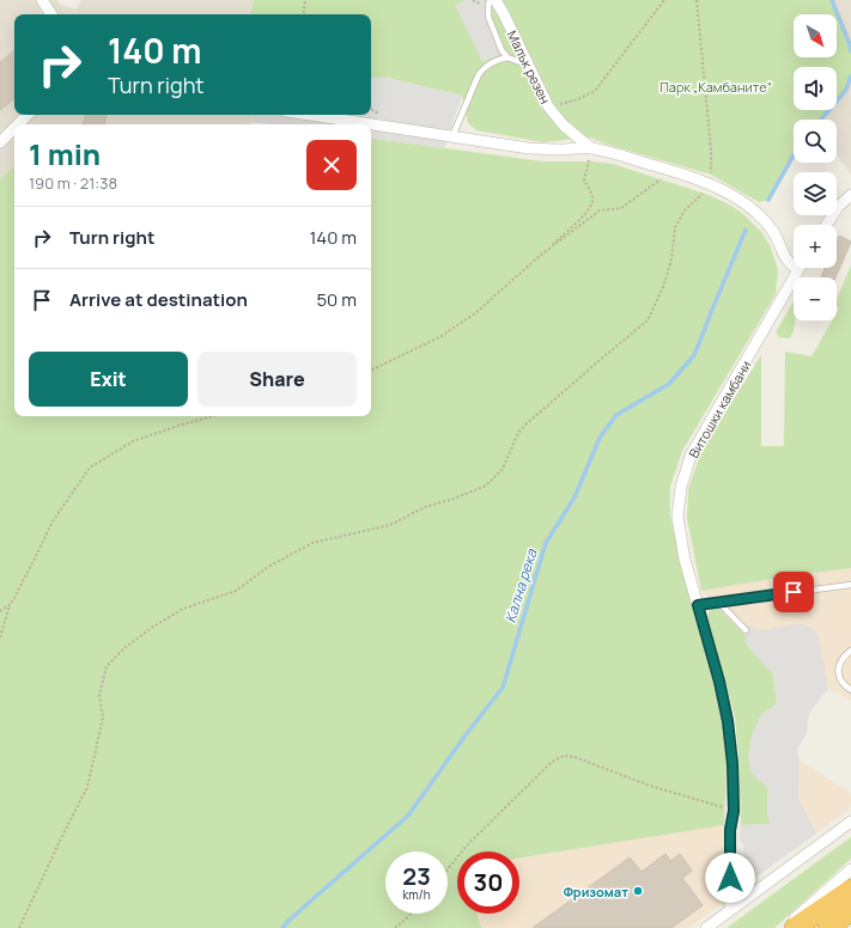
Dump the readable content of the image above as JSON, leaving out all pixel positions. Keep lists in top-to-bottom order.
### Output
{
  "streets": {
    "street": ["Малък резен", "Витошки камбани"]
  },
  "water": ["Кална река"],
  "parks": ["Парк „Камбаните“"],
  "places": ["Фризомат"],
  "north": "bottom right",
  "page": {
    "map_buttons": ["+", "−"],
    "turn": ["140 m", "Turn right"],
    "heading": ["1 min", "190 m · 21:38"],
    "list": [
      {
        "name": "Turn right",
        "value": "140 m"
      },
      {
        "name": "Arrive at destination",
        "value": "50 m"
      }
    ],
    "buttons": ["Exit", "Share"],
    "speed": "23 km/h",
    "limit": "30"
  }
}
